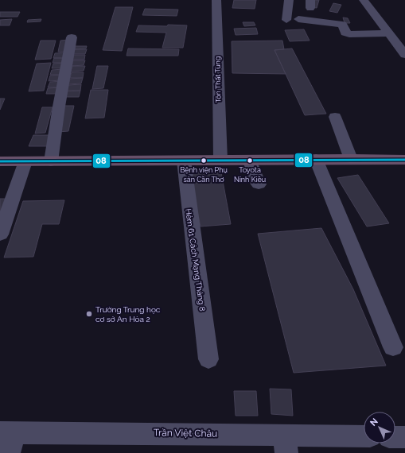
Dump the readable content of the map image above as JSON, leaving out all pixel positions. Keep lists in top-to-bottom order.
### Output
{
  "streets": {
    "street": ["Tôn Thất Tùng", "Hẻm 61 Cách Mạng Tháng 8", "Trần Việt Châu"]
  },
  "places": ["Bệnh viện Phụ sản Cần Thơ", "Toyota Ninh Kiều", "Trường Trung học cơ sở An Hòa 2"],
  "lines": ["transit line 08"],
  "north": "top left"
}
